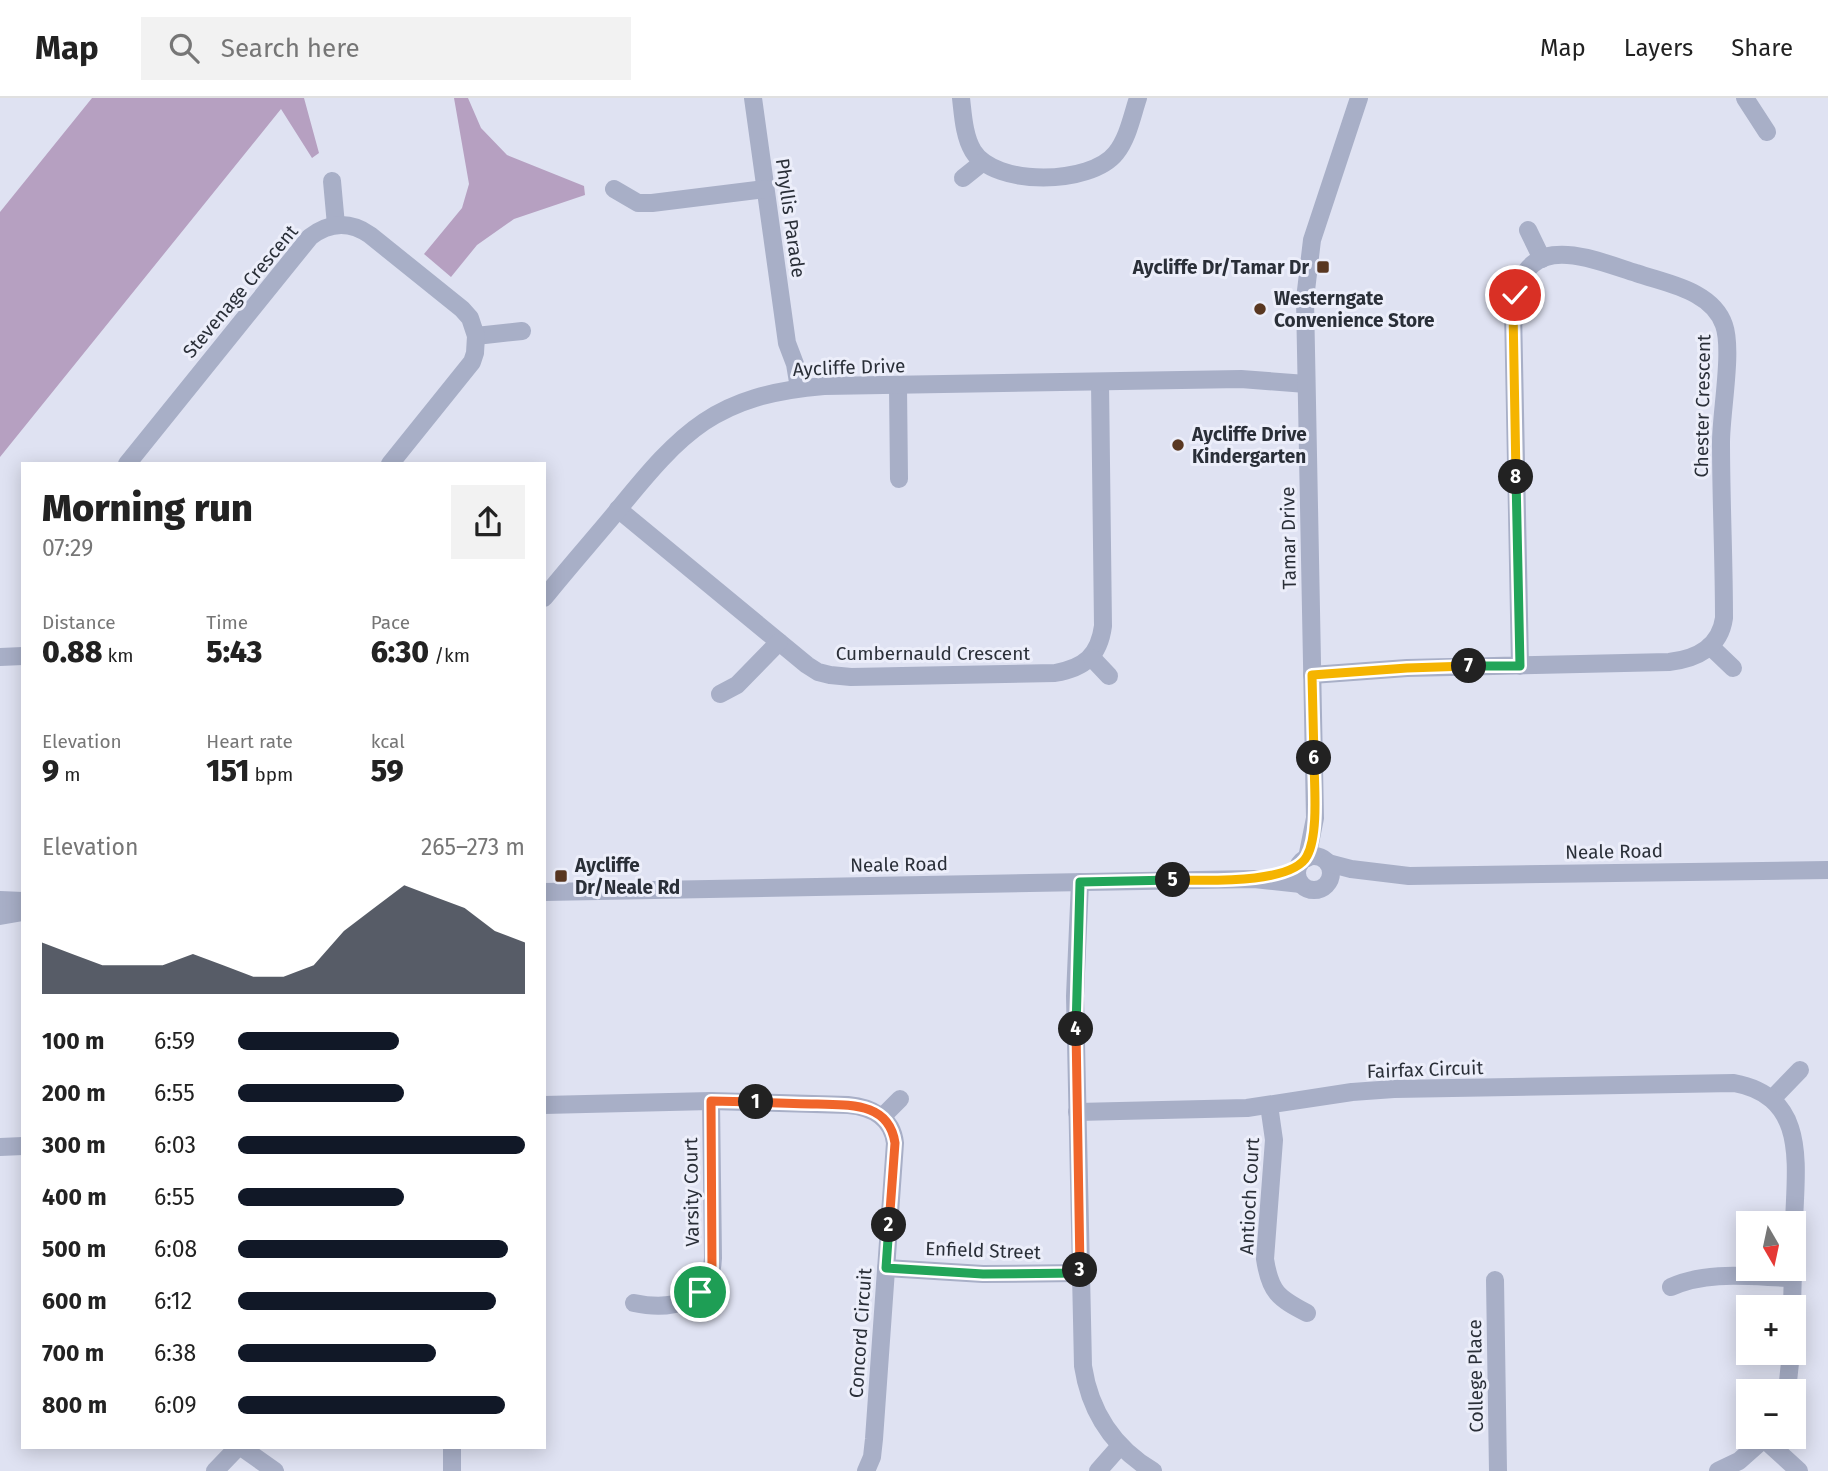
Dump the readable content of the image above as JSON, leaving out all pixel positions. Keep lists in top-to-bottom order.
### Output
{
  "streets": {
    "street": [
      "Phyllis Parade",
      "Stevenage Crescent",
      "Aycliffe Drive",
      "Chester Crescent",
      "Tamar Drive",
      "Cumbernauld Crescent",
      "Neale Road",
      "Fairfax Circuit",
      "Varsity Court",
      "Antioch Court",
      "Enfield Street",
      "Concord Circuit",
      "College Place"
    ]
  },
  "crossings": [
    ["Phyllis Parade", "Aycliffe Drive"],
    ["Aycliffe Drive", "Tamar Drive"],
    ["Aycliffe Drive", "Cumbernauld Crescent"],
    ["Tamar Drive", "Neale Road"],
    ["Fairfax Circuit", "Antioch Court"],
    ["Enfield Street", "Concord Circuit"]
  ],
  "places": {
    "transit": ["Aycliffe Dr/Tamar Dr", "Aycliffe Dr/Neale Rd"],
    "other": ["Westerngate Convenience Store", "Aycliffe Drive Kindergarten"]
  },
  "north": "bottom",
  "page": {
    "header": "Map",
    "search": "Search here",
    "nav": ["Map", "Layers", "Share"],
    "pins": [
      "8",
      "7",
      "6",
      "5",
      "4",
      "1",
      "2",
      "3"
    ],
    "heading": ["Morning run", "07:29"],
    "stats": [
      ["Distance", "0.88 km"],
      ["Time", "5:43"],
      ["Pace", "6:30 /km"],
      ["Elevation", "9 m"],
      ["Heart rate", "151 bpm"],
      ["kcal", "59"]
    ],
    "chart": ["Elevation", "265–273 m"],
    "list": [
      {
        "name": "100 m",
        "note": "6:59"
      },
      {
        "name": "200 m",
        "note": "6:55"
      },
      {
        "name": "300 m",
        "note": "6:03"
      },
      {
        "name": "400 m",
        "note": "6:55"
      },
      {
        "name": "500 m",
        "note": "6:08"
      },
      {
        "name": "600 m",
        "note": "6:12"
      },
      {
        "name": "700 m",
        "note": "6:38"
      },
      {
        "name": "800 m",
        "note": "6:09"
      }
    ],
    "map_buttons": ["+", "−"]
  }
}
